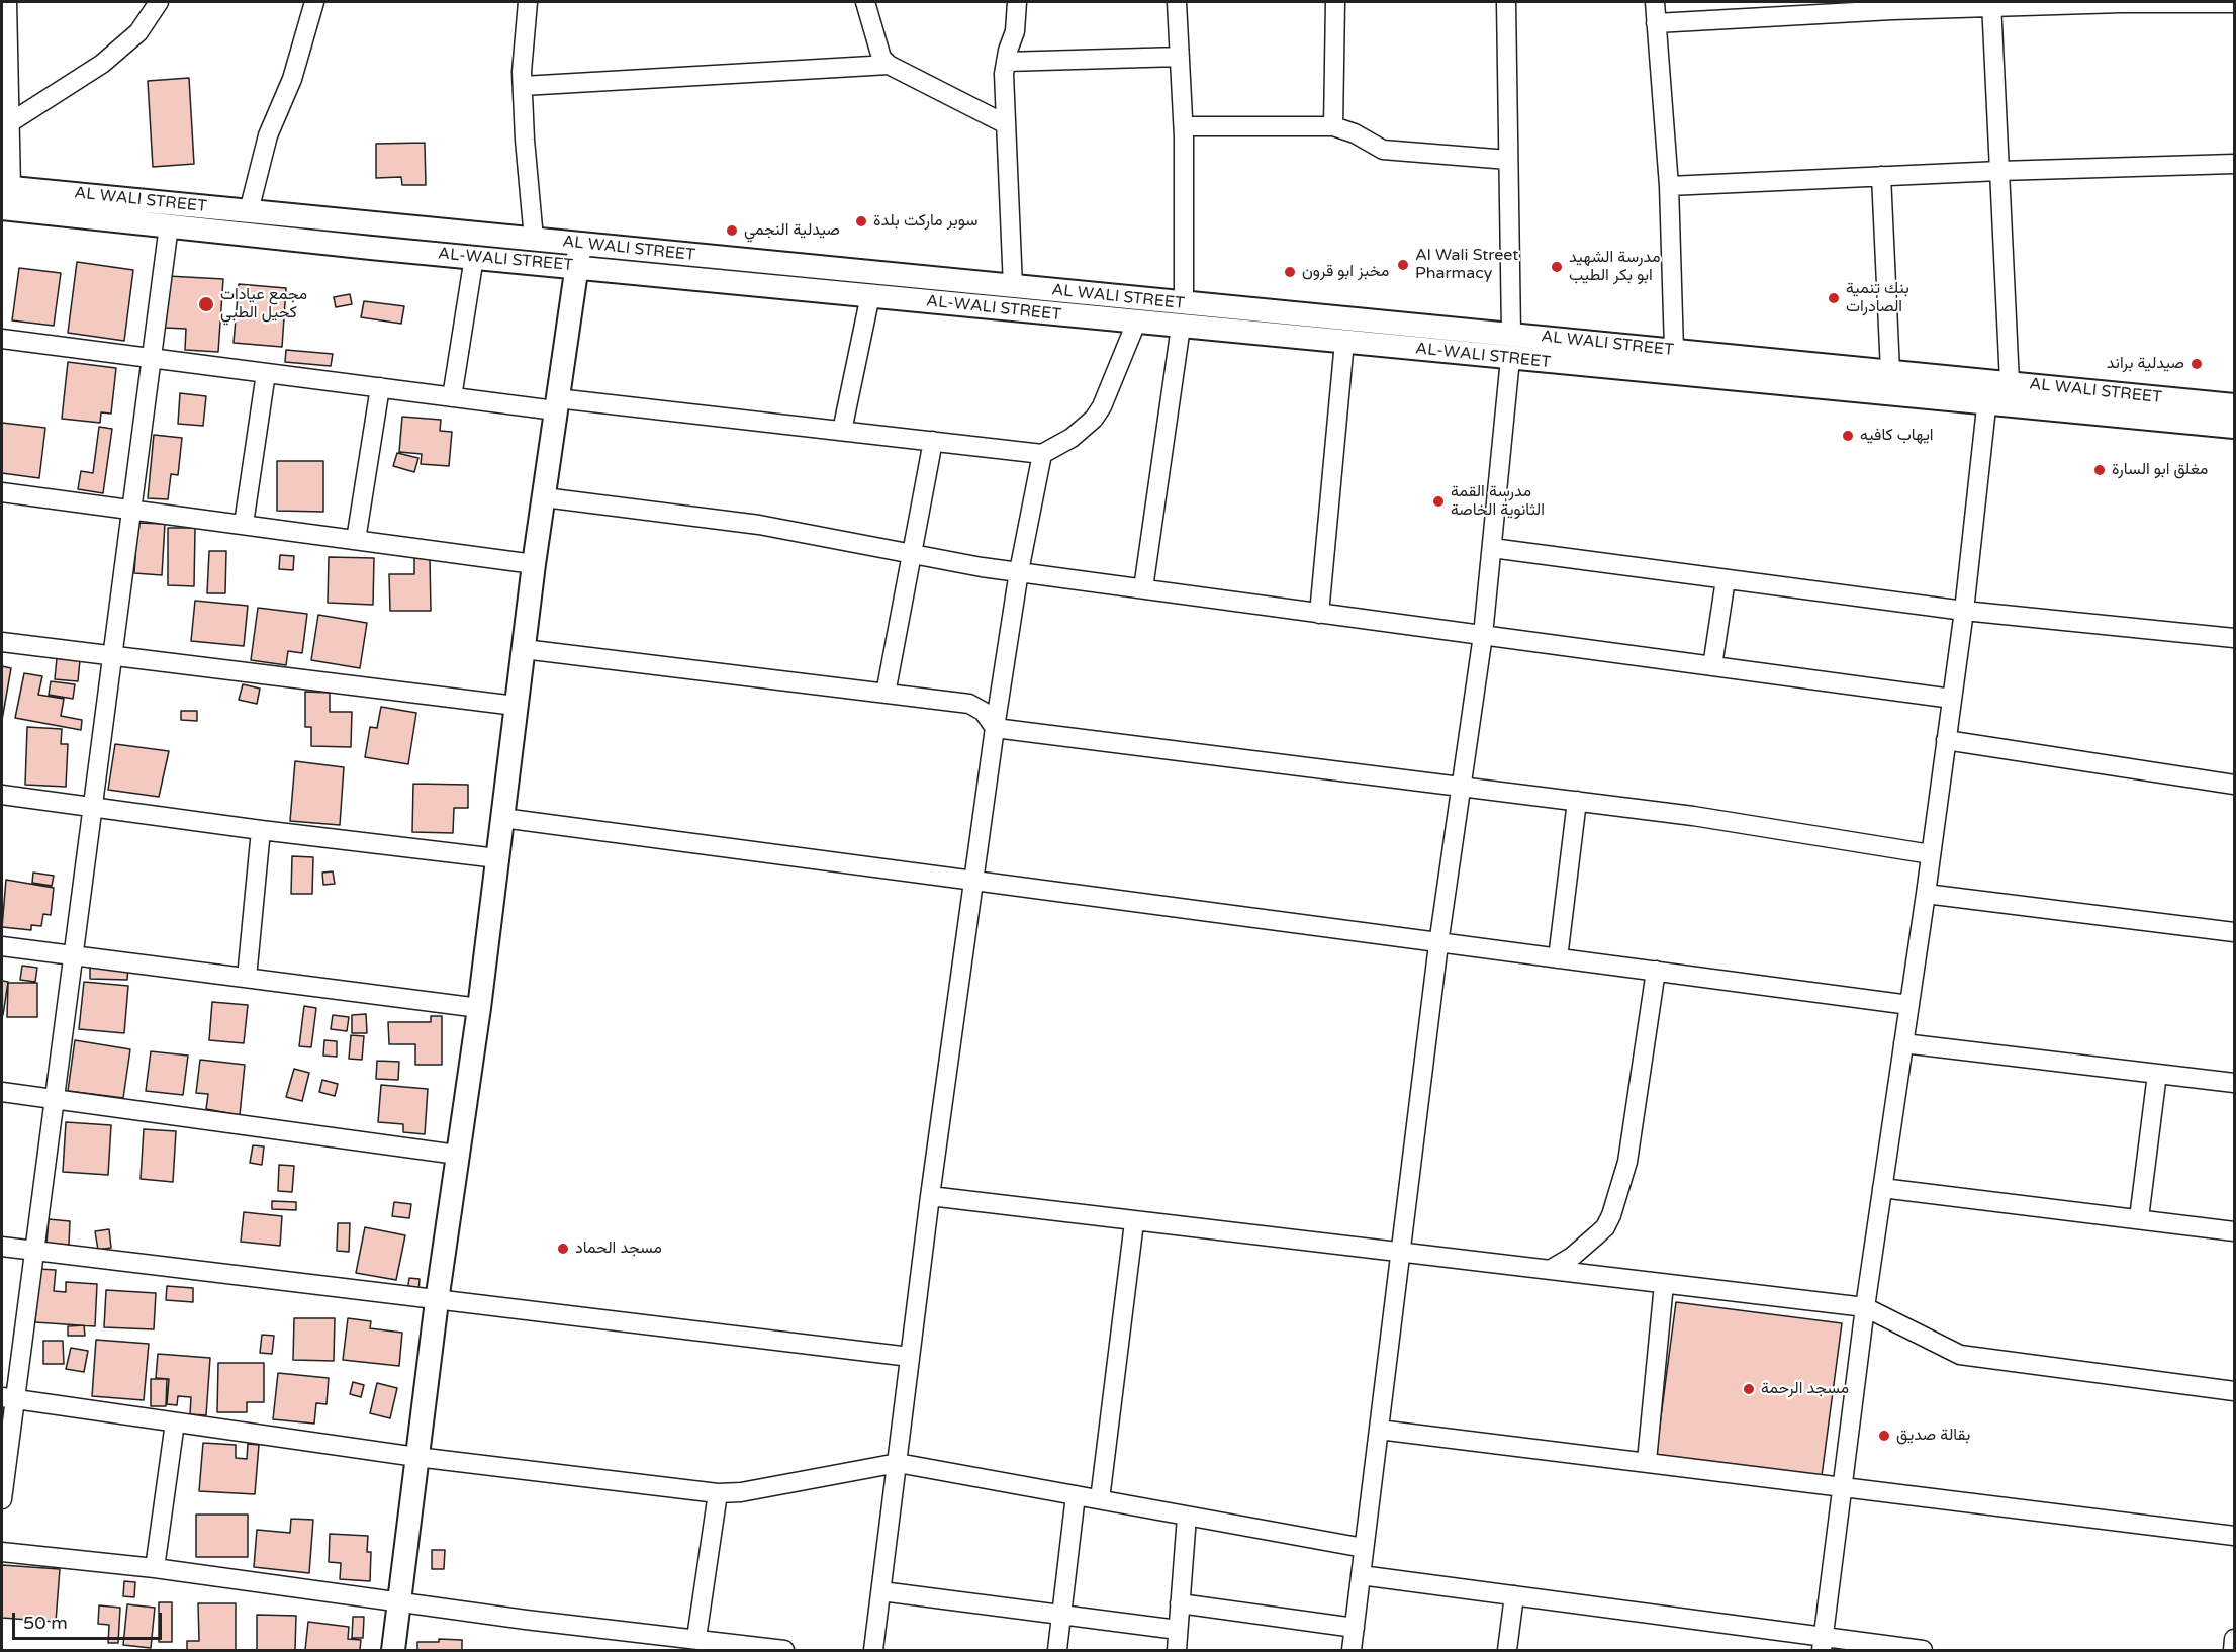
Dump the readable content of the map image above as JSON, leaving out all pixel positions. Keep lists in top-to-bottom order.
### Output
{
  "streets": {
    "street": ["AL WALI STREET", "AL-WALI STREET"]
  },
  "crossings": [
    ["AL WALI STREET", "AL-WALI STREET"]
  ],
  "places": [
    "سوبر ماركت بلدة",
    "صيدلية النجمي",
    "Al Wali Street Pharmacy",
    "مدرسة الشهيد ابو بكر الطيب",
    "مخبز ابو قرون",
    "بنك تنمية الصادرات",
    "مجمع عيادات كحيل الطبي",
    "صيدلية براند",
    "ايهاب كافيه",
    "مغلق ابو السارة",
    "مدرسة القمة الثانوية الخاصة",
    "مسجد الحماد",
    "مسجد الرحمة",
    "بقالة صديق"
  ],
  "scale_bar": "50 m"
}
